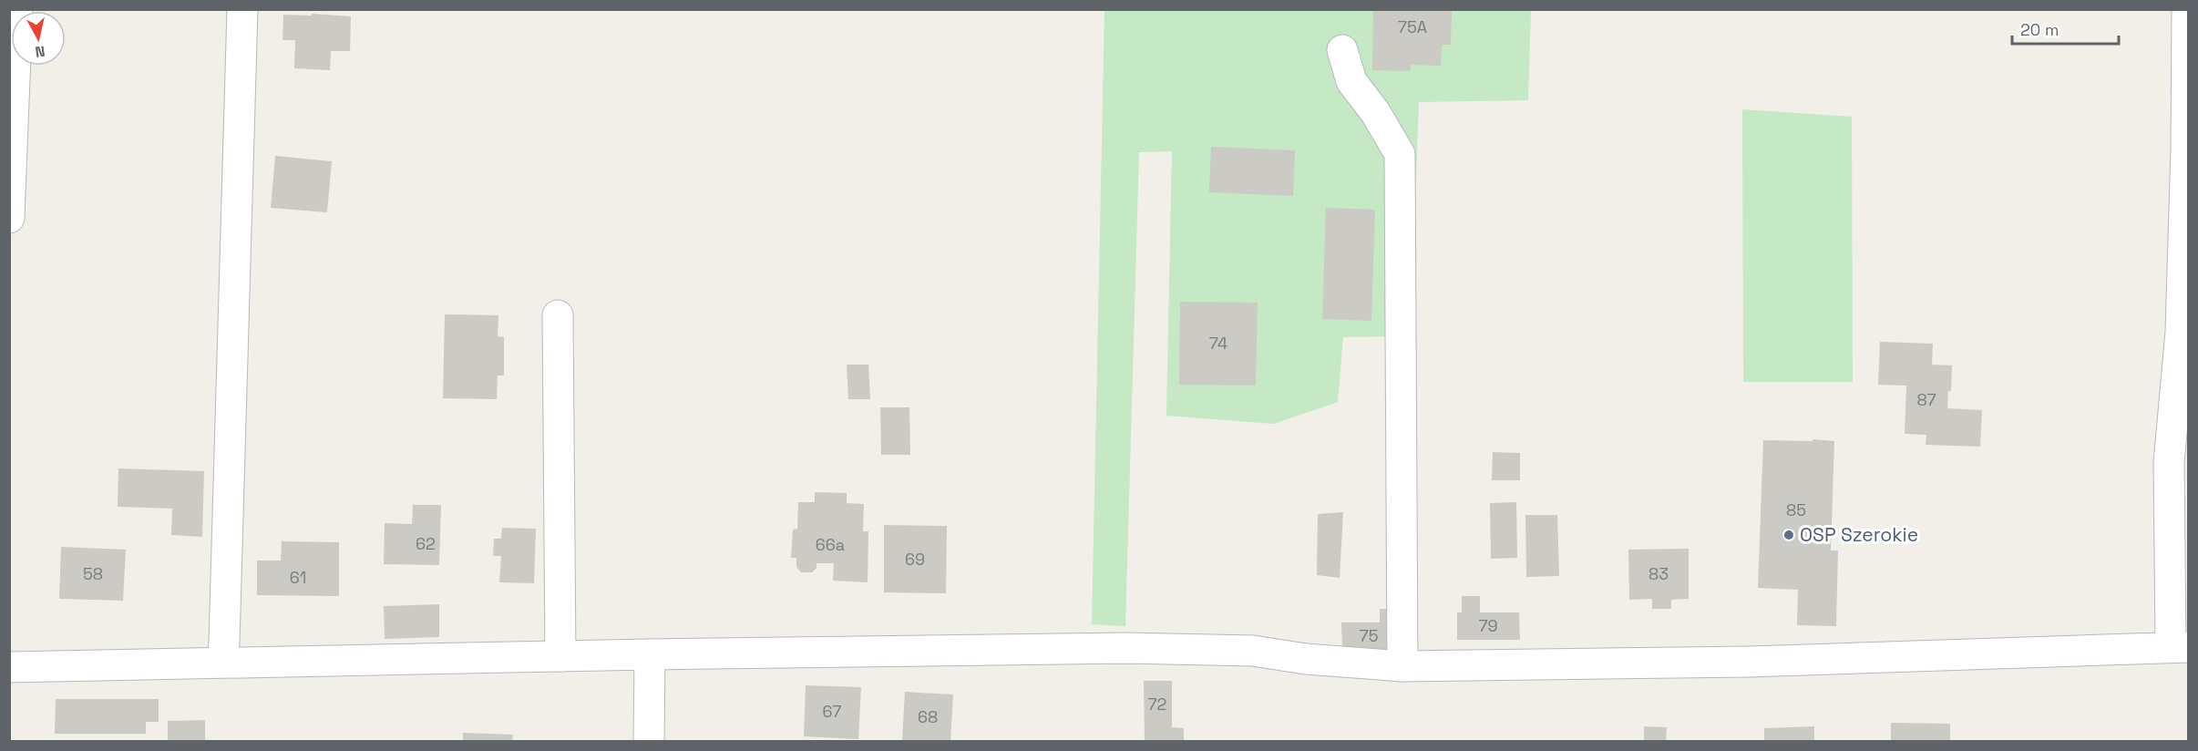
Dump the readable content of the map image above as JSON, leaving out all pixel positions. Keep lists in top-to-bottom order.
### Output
{
  "places": ["OSP Szerokie"],
  "house_numbers": [
    "75A",
    "74",
    "87",
    "85",
    "62",
    "66a",
    "69",
    "58",
    "83",
    "61",
    "79",
    "75",
    "72",
    "67",
    "68"
  ],
  "scale_bar": "20 m",
  "north": "bottom"
}
